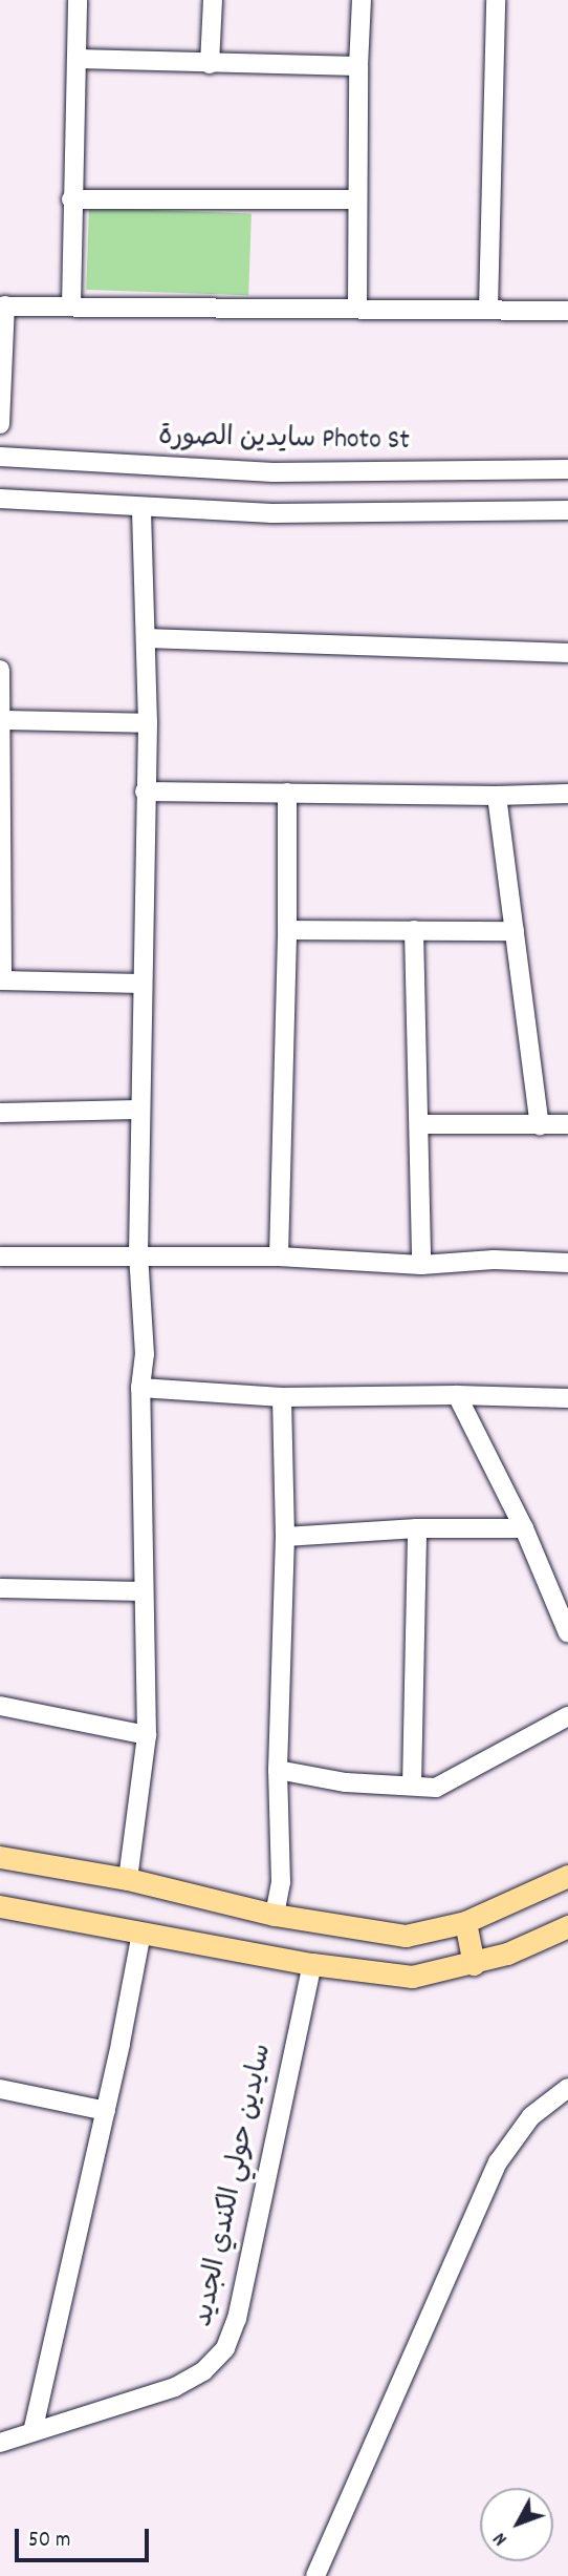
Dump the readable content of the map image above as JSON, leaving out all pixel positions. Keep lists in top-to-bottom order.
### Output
{
  "streets": {
    "street": ["سايدين الصورة Photo St", "سايدين حولي الكندي الجديد"]
  },
  "scale_bar": "50 m",
  "north": "bottom left"
}
